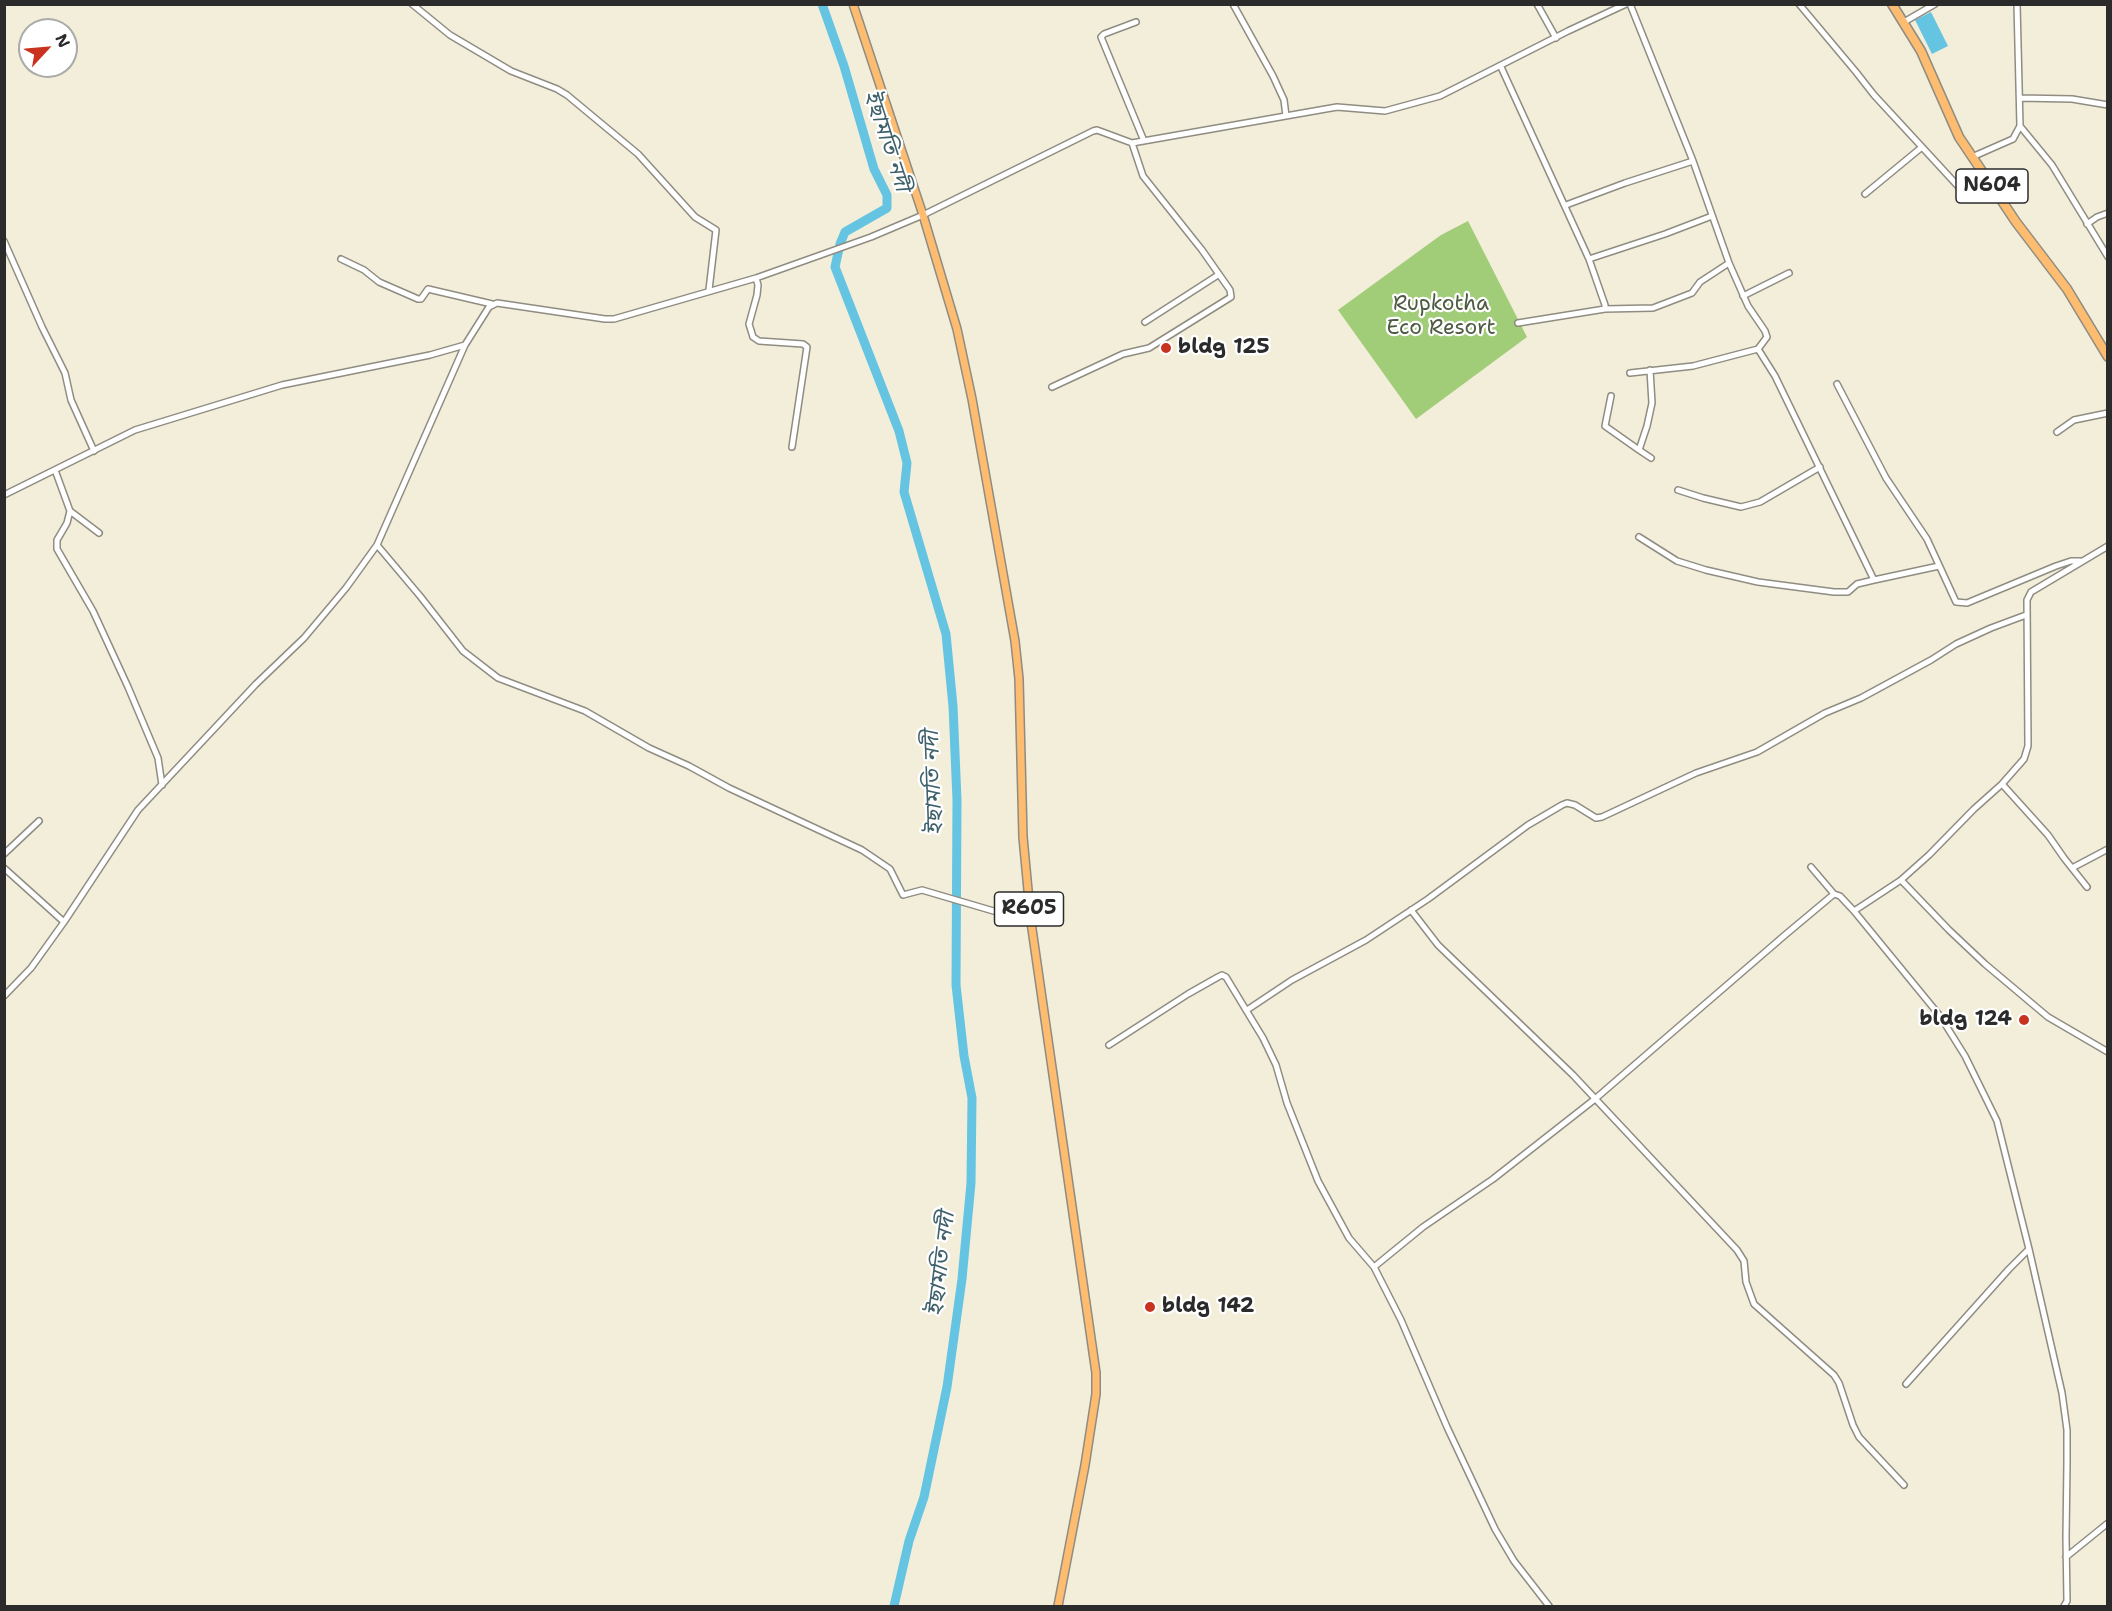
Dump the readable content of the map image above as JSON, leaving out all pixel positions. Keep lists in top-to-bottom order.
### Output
{
  "streets": {
    "highway": ["N604"],
    "main road": ["R605"]
  },
  "water": ["ইছামতি নদী"],
  "parks": ["Rupkotha Eco Resort"],
  "places": ["bldg 125", "bldg 124", "bldg 142"],
  "north": "top right"
}
